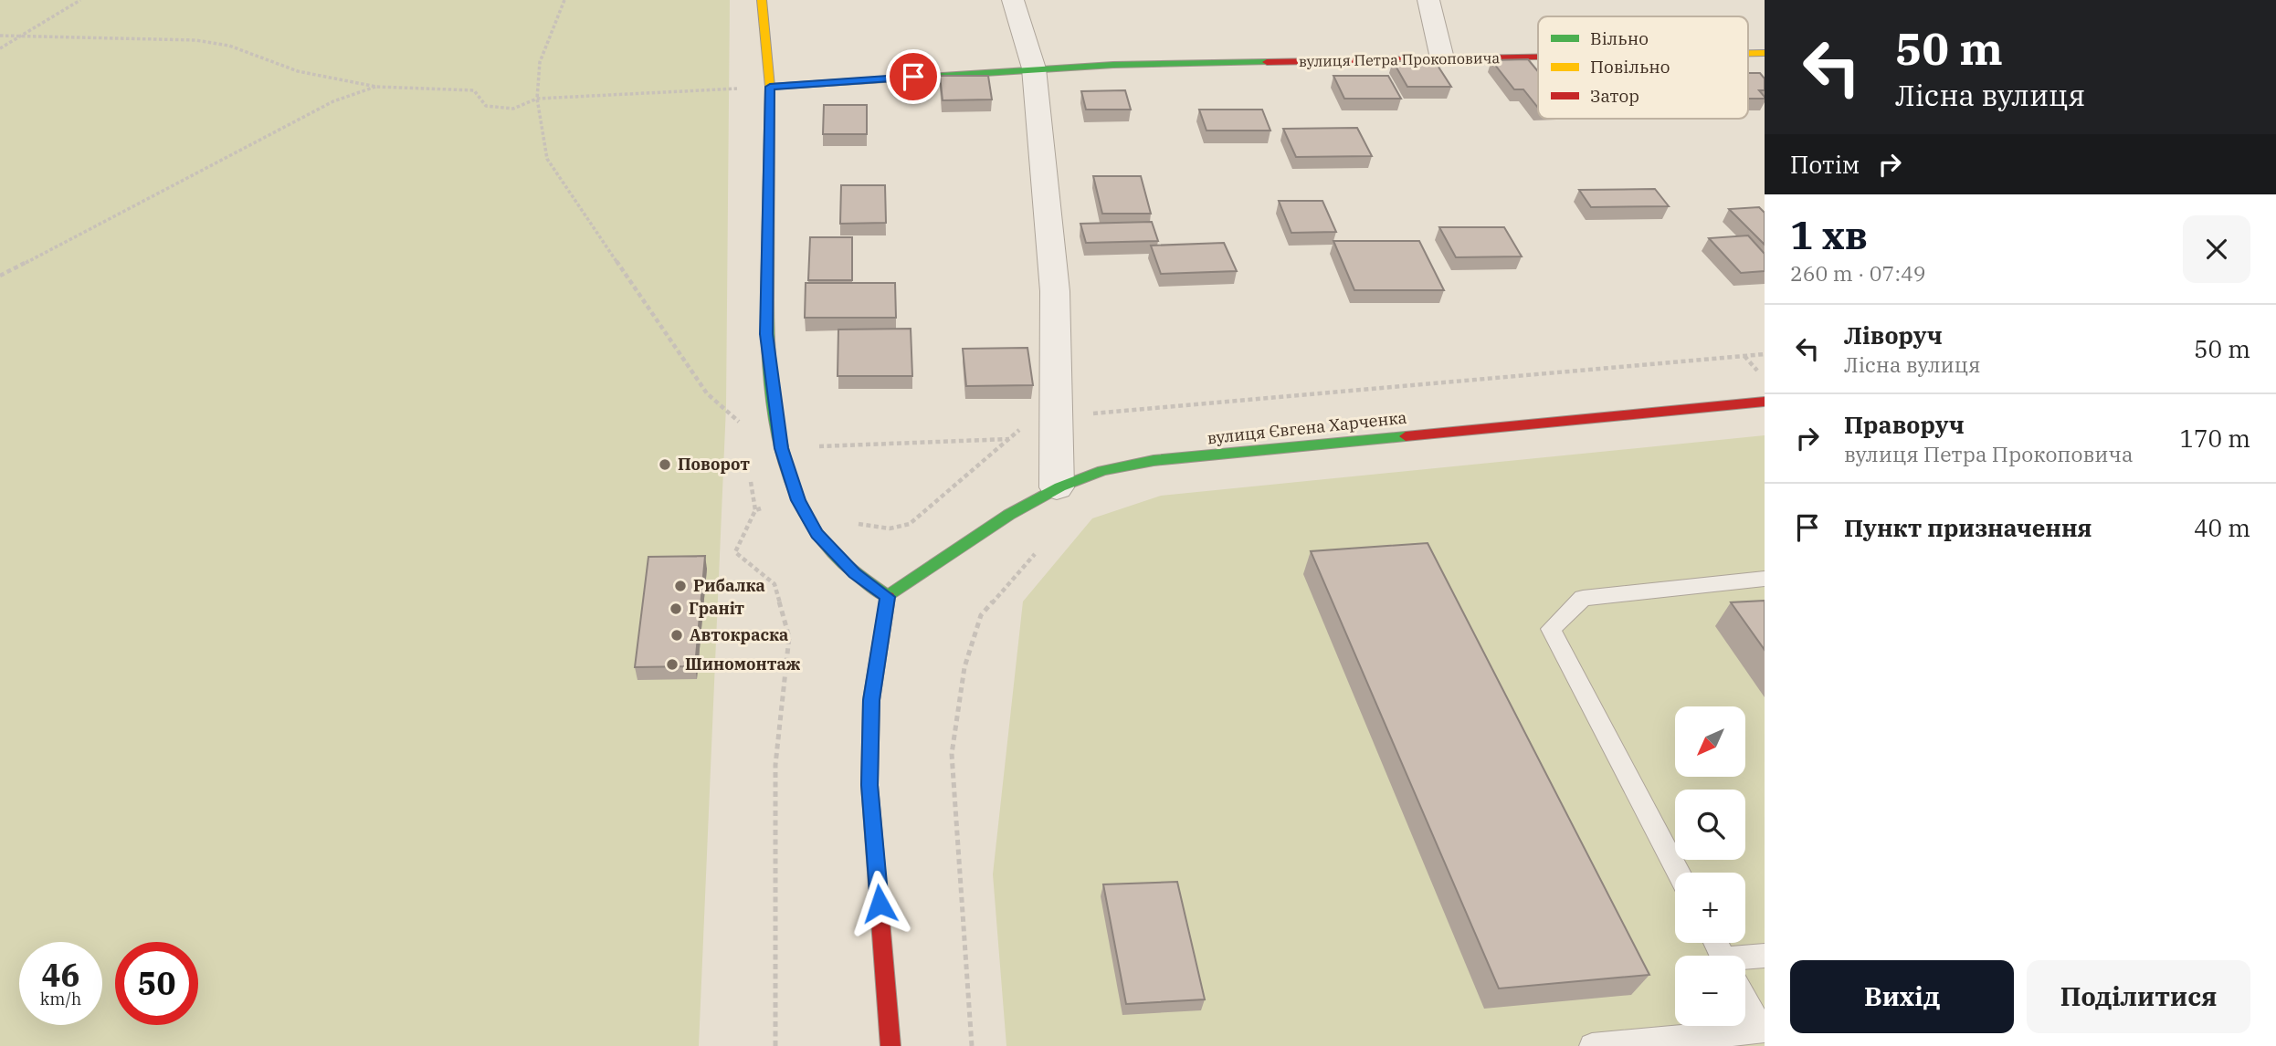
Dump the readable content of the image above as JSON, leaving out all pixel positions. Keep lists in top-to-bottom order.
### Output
{
  "streets": {
    "street": ["вулиця Петра Прокоповича", "вулиця Євгена Харченка"]
  },
  "places": [
    "Поворот",
    "Рибалка",
    "Граніт",
    "Автокраска",
    "Шиномонтаж"
  ],
  "legend": ["Вільно", "Повільно", "Затор"],
  "north": "bottom left",
  "page": {
    "turn": ["50 m", "Лісна вулиця"],
    "then": "Потім",
    "heading": ["1 хв", "260 m · 07:49"],
    "list": [
      {
        "name": "Ліворуч",
        "note": "Лісна вулиця",
        "value": "50 m"
      },
      {
        "name": "Праворуч",
        "note": "вулиця Петра Прокоповича",
        "value": "170 m"
      },
      {
        "name": "Пункт призначення",
        "value": "40 m"
      }
    ],
    "map_buttons": ["+", "−"],
    "speed": "46 km/h",
    "limit": "50",
    "buttons": ["Вихід", "Поділитися"]
  }
}
